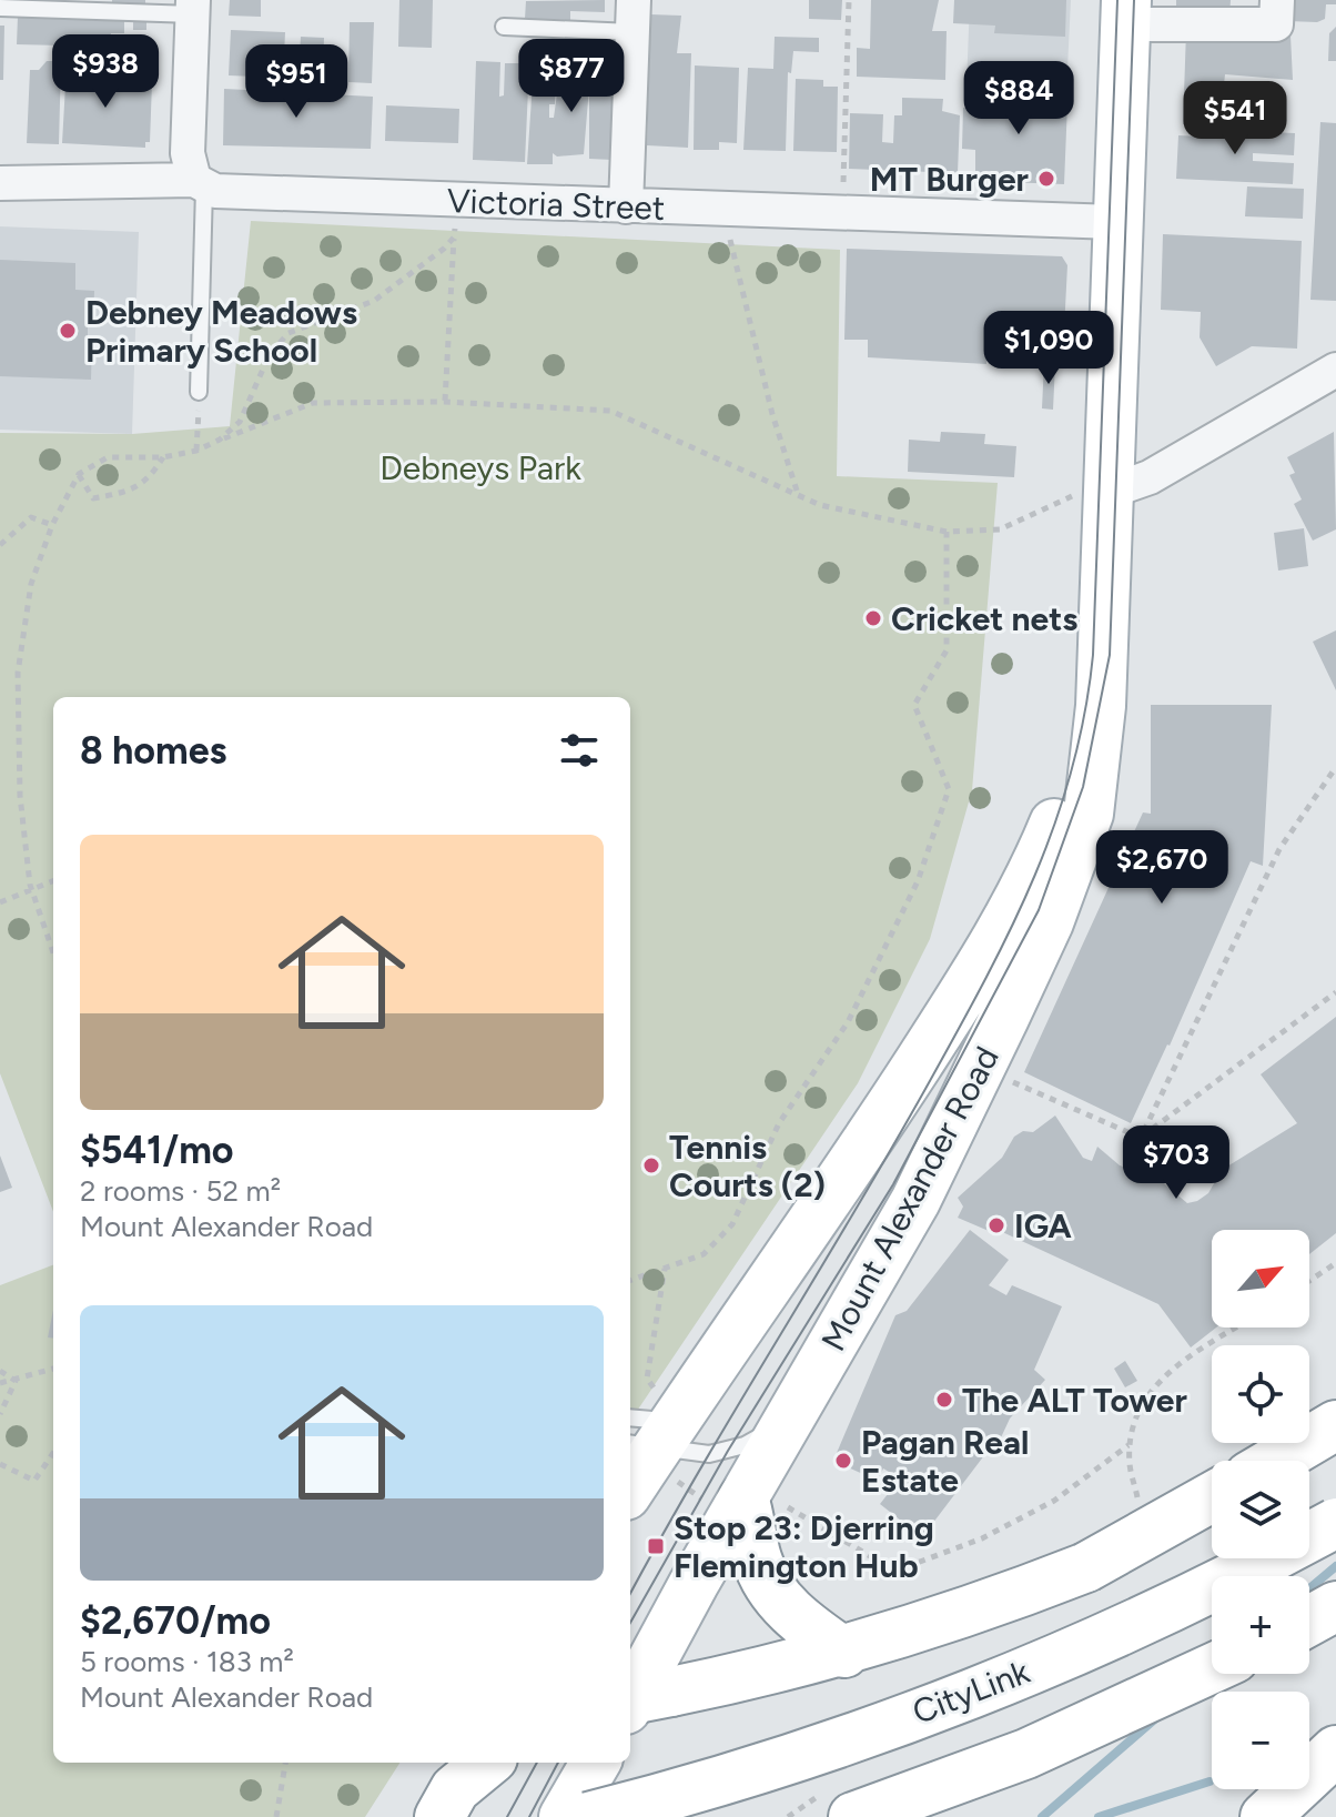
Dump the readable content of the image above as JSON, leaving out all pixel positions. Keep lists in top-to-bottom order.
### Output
{
  "streets": {
    "main road": ["Mount Alexander Road", "CityLink"],
    "street": ["Victoria Street"]
  },
  "crossings": [
    ["Victoria Street", "Mount Alexander Road"]
  ],
  "parks": ["Debneys Park"],
  "places": {
    "other": [
      "MT Burger",
      "Debney Meadows Primary School",
      "Cricket nets",
      "Tennis Courts (2)",
      "IGA",
      "The ALT Tower",
      "Pagan Real Estate"
    ],
    "transit": ["Stop 23: Djerring Flemington Hub"]
  },
  "north": "top right",
  "page": {
    "price": [
      "$938",
      "$877",
      "$951",
      "$884",
      "$541",
      "$1,090",
      "$2,670",
      "$703"
    ],
    "heading": "8 homes",
    "list": [
      {
        "name": "$541/mo",
        "note": "2 rooms · 52 m² · Mount Alexander Road"
      },
      {
        "name": "$2,670/mo",
        "note": "5 rooms · 183 m² · Mount Alexander Road"
      }
    ],
    "map_buttons": ["+", "−"]
  }
}
